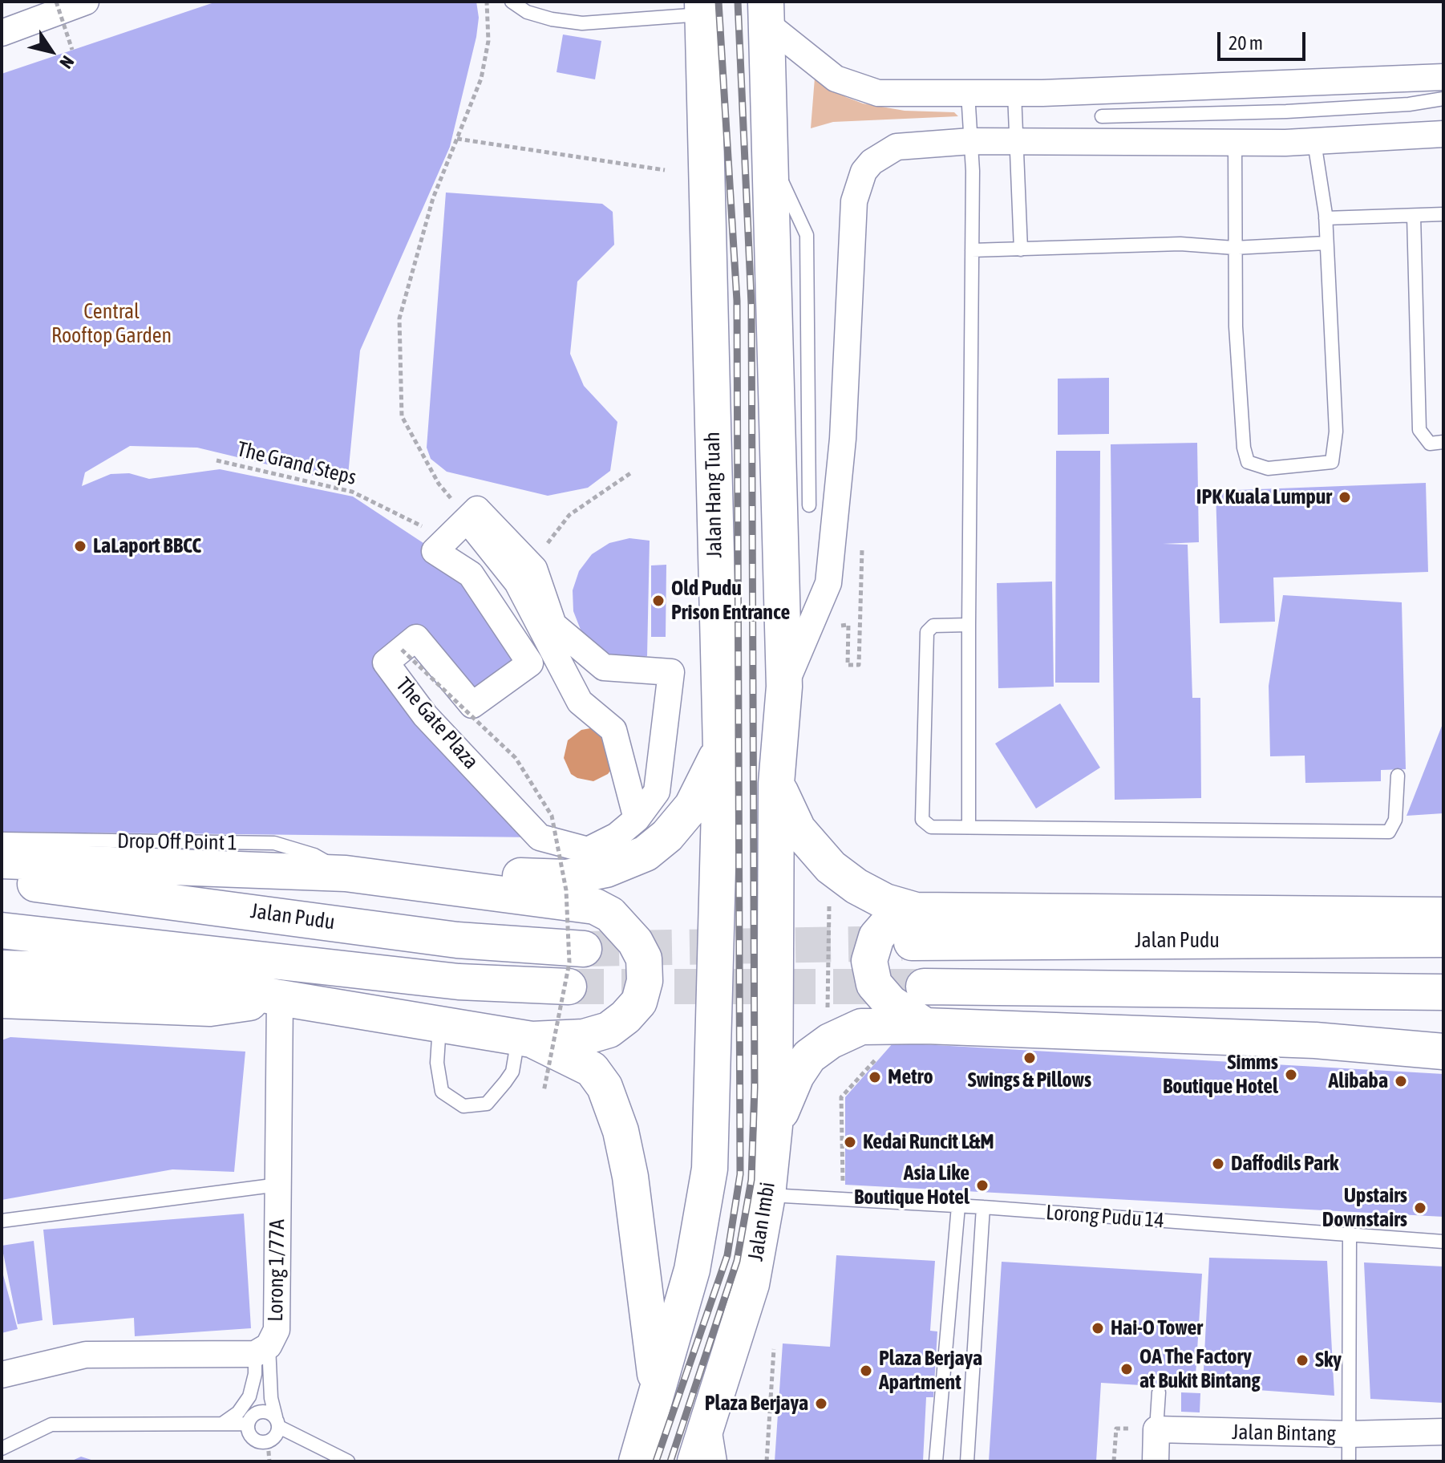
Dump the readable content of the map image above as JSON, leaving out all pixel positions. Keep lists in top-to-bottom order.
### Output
{
  "streets": {
    "main road": ["Jalan Hang Tuah", "Jalan Pudu", "Jalan Imbi"],
    "street": ["The Gate Plaza", "Lorong 1/77A", "Jalan Bintang"],
    "lane": ["Drop Off Point 1", "Lorong Pudu 14"],
    "path": ["The Grand Steps"]
  },
  "crossings": [
    ["The Grand Steps", "The Gate Plaza"],
    ["Lorong Pudu 14", "Jalan Imbi"]
  ],
  "parks": ["Central Rooftop Garden"],
  "places": [
    "IPK Kuala Lumpur",
    "LaLaport BBCC",
    "Old Pudu Prison Entrance",
    "Swings & Pillows",
    "Simms Boutique Hotel",
    "Metro",
    "Alibaba",
    "Kedai Runcit L&M",
    "Daffodils Park",
    "Asia Like Boutique Hotel",
    "Upstairs Downstairs",
    "Hai-O Tower",
    "Sky",
    "OA The Factory at Bukit Bintang",
    "Plaza Berjaya Apartment",
    "Plaza Berjaya"
  ],
  "scale_bar": "20 m",
  "north": "bottom right"
}
